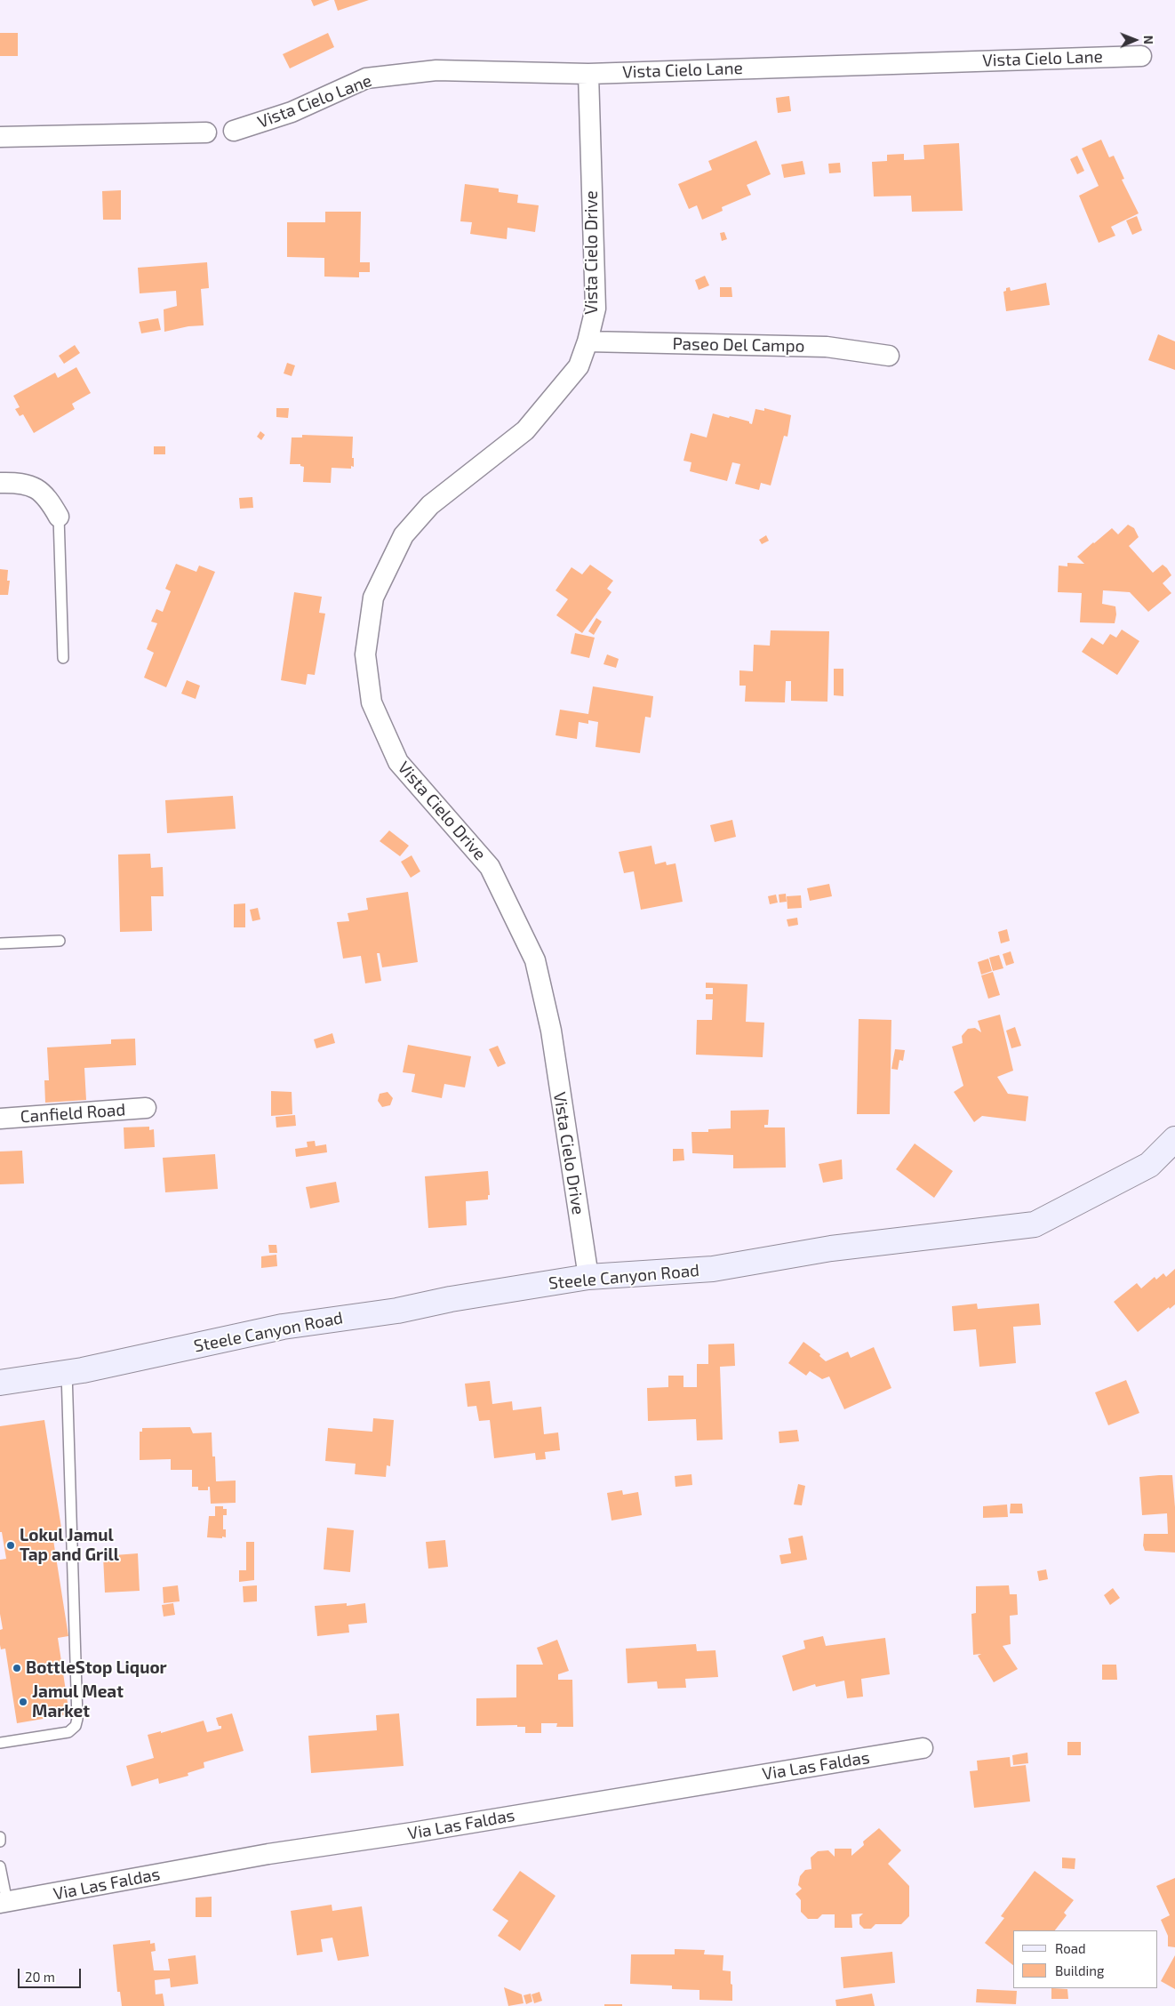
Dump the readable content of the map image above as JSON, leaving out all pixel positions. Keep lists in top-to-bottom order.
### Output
{
  "streets": {
    "street": [
      "Vista Cielo Lane",
      "Vista Cielo Drive",
      "Paseo Del Campo",
      "Canfield Road",
      "Steele Canyon Road",
      "Via Las Faldas"
    ]
  },
  "crossings": [
    ["Vista Cielo Lane", "Vista Cielo Drive"],
    ["Vista Cielo Drive", "Paseo Del Campo"],
    ["Vista Cielo Drive", "Steele Canyon Road"]
  ],
  "places": ["Lokul Jamul Tap and Grill", "BottleStop Liquor", "Jamul Meat Market"],
  "legend": ["Road", "Building"],
  "scale_bar": "20 m",
  "north": "right"
}
